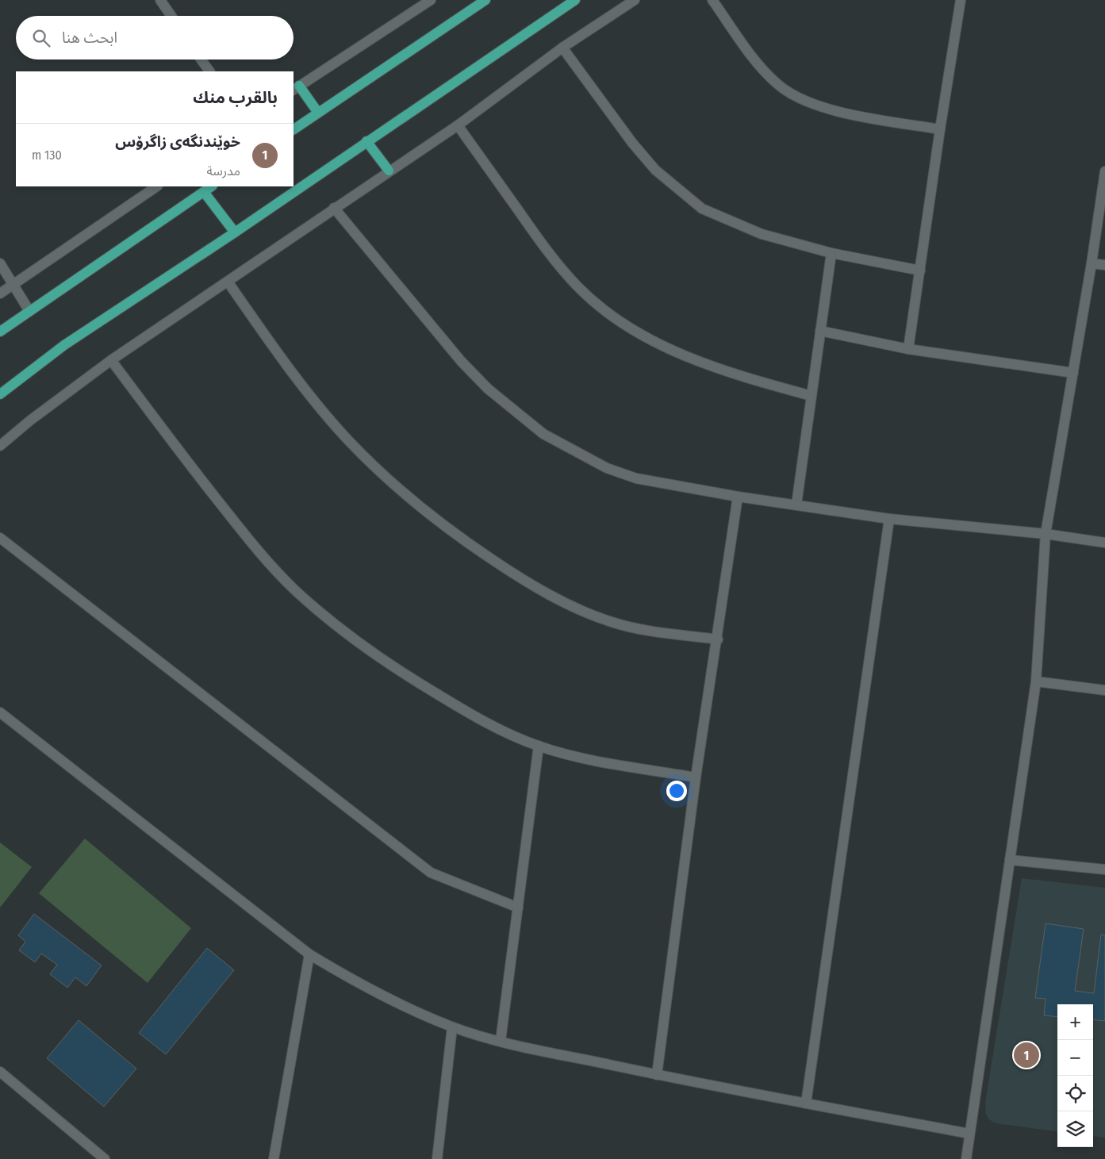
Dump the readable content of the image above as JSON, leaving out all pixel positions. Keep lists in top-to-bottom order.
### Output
{
  "page": {
    "search": "ابحث هنا",
    "heading": "بالقرب منك",
    "list": [
      {
        "mark": "1",
        "name": "خوێندنگەی زاگرۆس",
        "note": "مدرسة",
        "value": "130 m"
      }
    ],
    "map_buttons": ["+", "−"],
    "pins": "1"
  }
}
